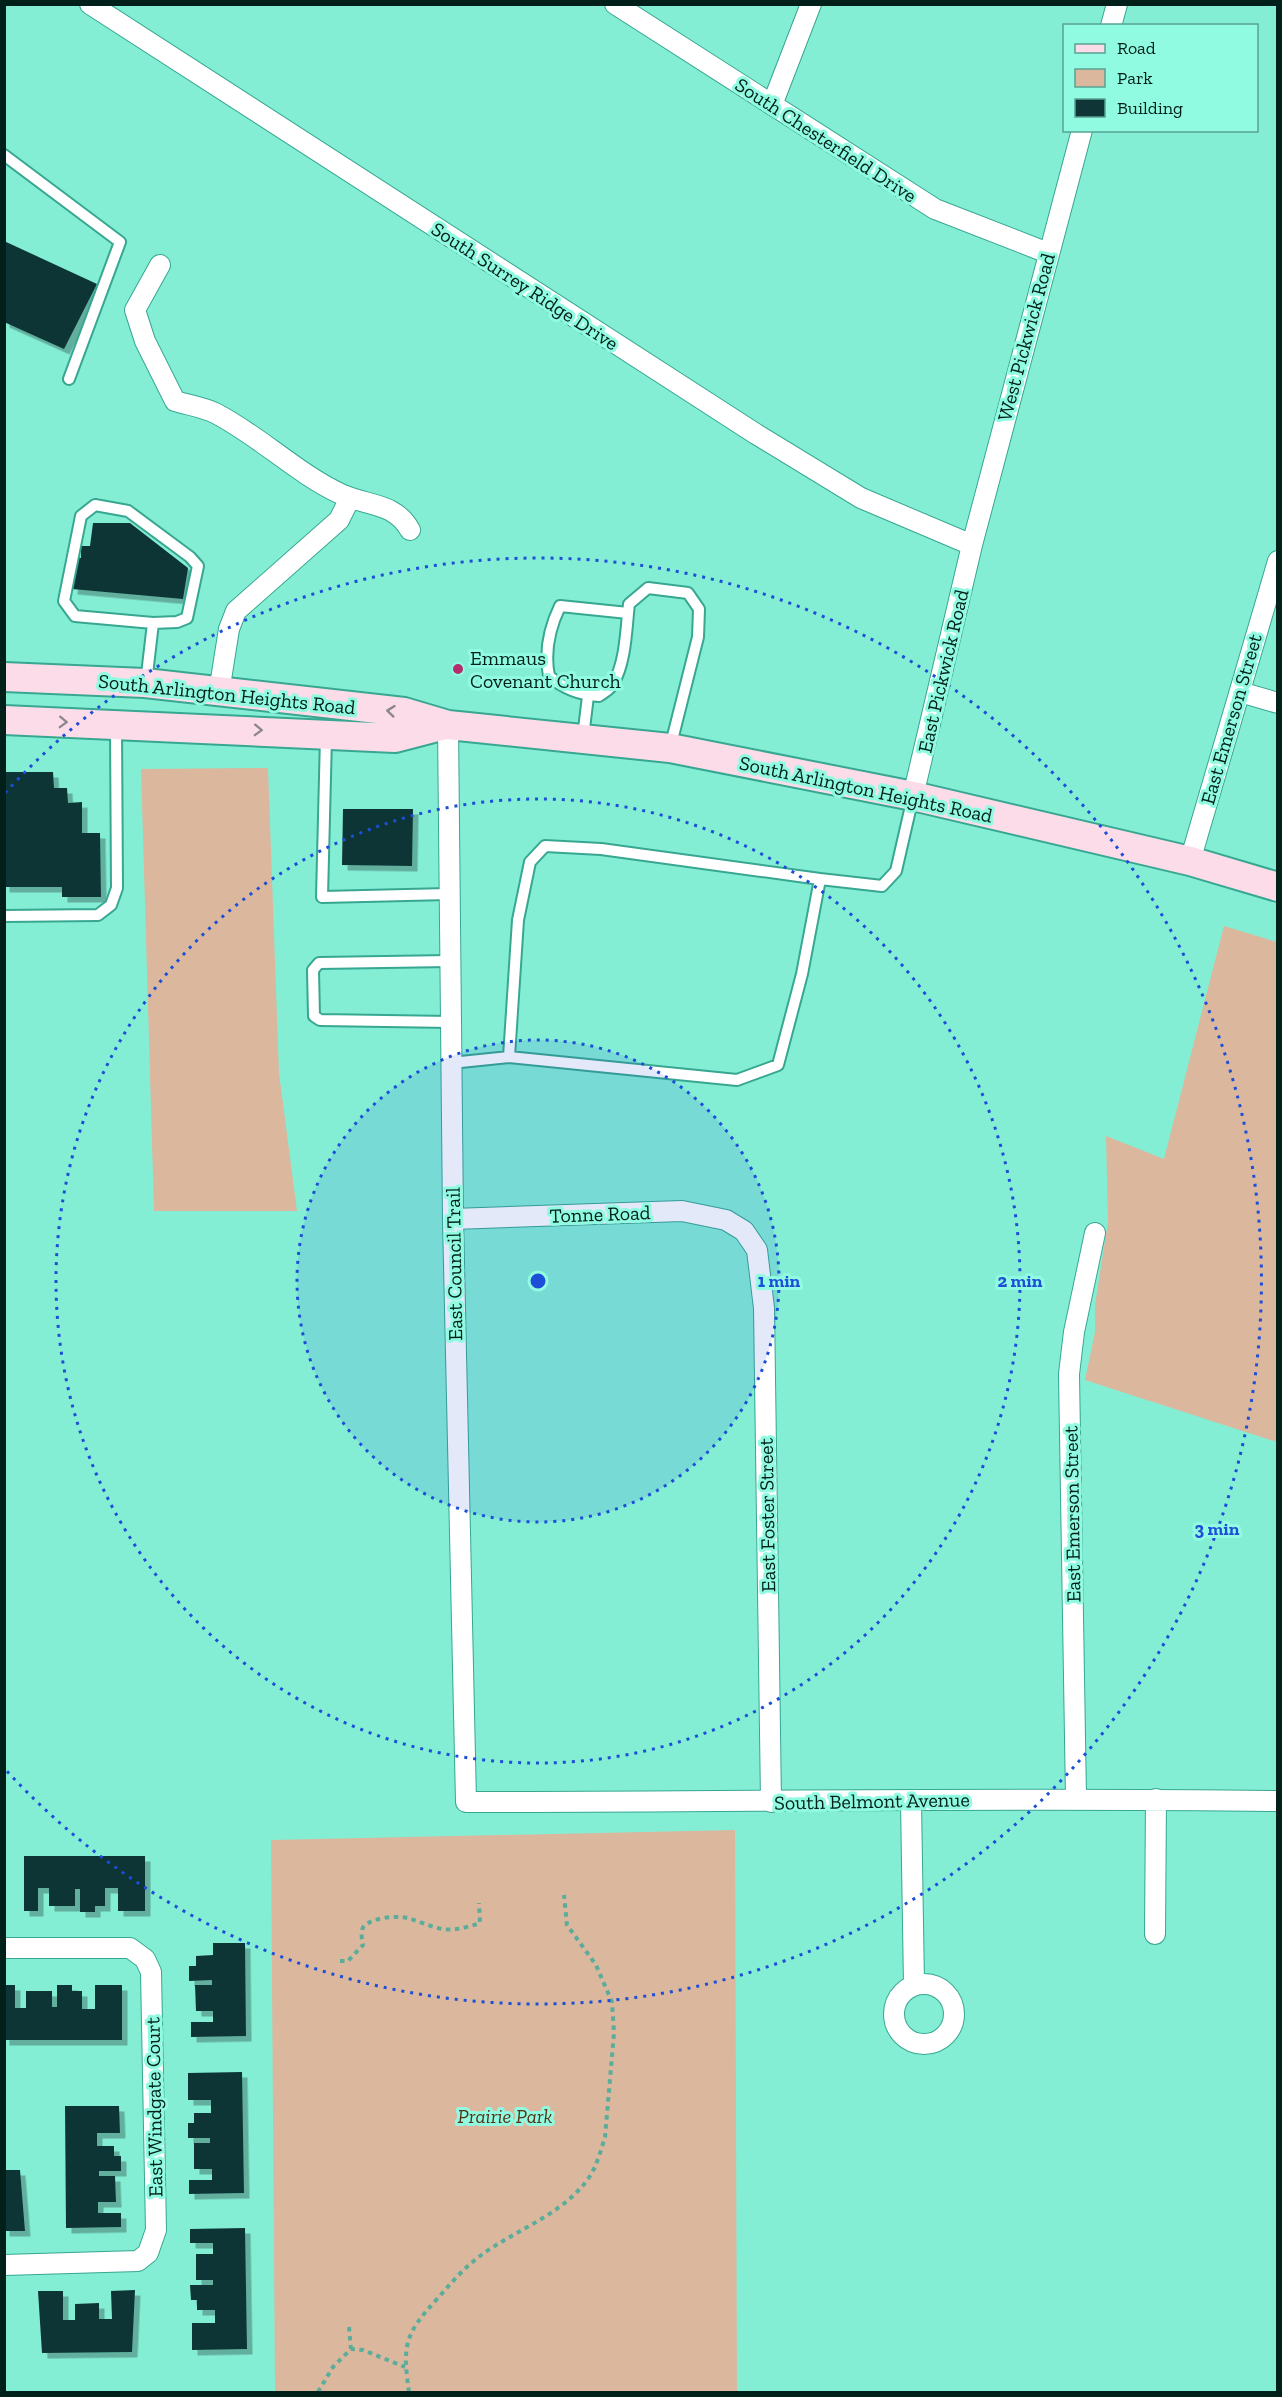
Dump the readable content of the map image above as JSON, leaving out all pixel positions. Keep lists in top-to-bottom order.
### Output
{
  "streets": {
    "main road": ["South Arlington Heights Road"],
    "street": [
      "South Chesterfield Drive",
      "South Surrey Ridge Drive",
      "West Pickwick Road",
      "East Pickwick Road",
      "East Emerson Street",
      "Tonne Road",
      "East Council Trail",
      "East Foster Street",
      "South Belmont Avenue",
      "East Windgate Court"
    ]
  },
  "crossings": [
    ["South Chesterfield Drive", "West Pickwick Road"],
    ["South Surrey Ridge Drive", "West Pickwick Road"],
    ["South Surrey Ridge Drive", "East Pickwick Road"],
    ["West Pickwick Road", "East Pickwick Road"],
    ["East Pickwick Road", "South Arlington Heights Road"],
    ["South Arlington Heights Road", "East Emerson Street"],
    ["South Arlington Heights Road", "East Council Trail"],
    ["East Emerson Street", "South Belmont Avenue"],
    ["Tonne Road", "East Council Trail"],
    ["Tonne Road", "East Foster Street"],
    ["East Council Trail", "South Belmont Avenue"],
    ["East Foster Street", "South Belmont Avenue"]
  ],
  "parks": ["Prairie Park"],
  "places": ["Emmaus Covenant Church"],
  "legend": ["Road", "Park", "Building"],
  "rings": ["1 min", "2 min", "3 min"]
}
